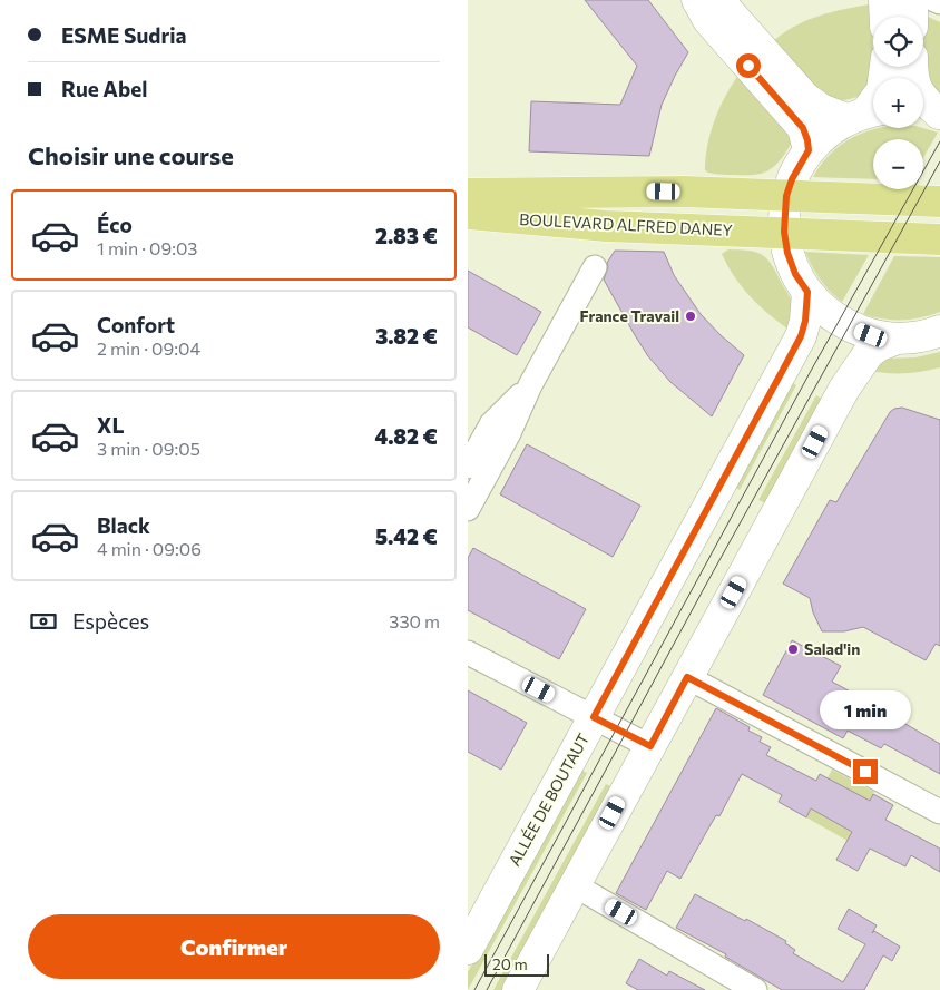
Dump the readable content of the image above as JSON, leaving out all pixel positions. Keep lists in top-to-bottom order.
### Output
{
  "streets": {
    "main road": ["BOULEVARD ALFRED DANEY", "ALLÉE DE BOUTAUT"]
  },
  "places": ["France Travail", "Salad'in"],
  "scale_bar": "20 m",
  "page": {
    "banner": ["ESME Sudria", "Rue Abel"],
    "map_buttons": ["+", "−"],
    "heading": "Choisir une course",
    "list": [
      {
        "name": "Éco",
        "note": "1 min · 09:03",
        "value": "2.83 €"
      },
      {
        "name": "Confort",
        "note": "2 min · 09:04",
        "value": "3.82 €"
      },
      {
        "name": "XL",
        "note": "3 min · 09:05",
        "value": "4.82 €"
      },
      {
        "name": "Black",
        "note": "4 min · 09:06",
        "value": "5.42 €"
      }
    ],
    "pay": ["Espèces", "330 m"],
    "bubble": "1 min",
    "buttons": "Confirmer",
    "scale": "20 m"
  }
}
